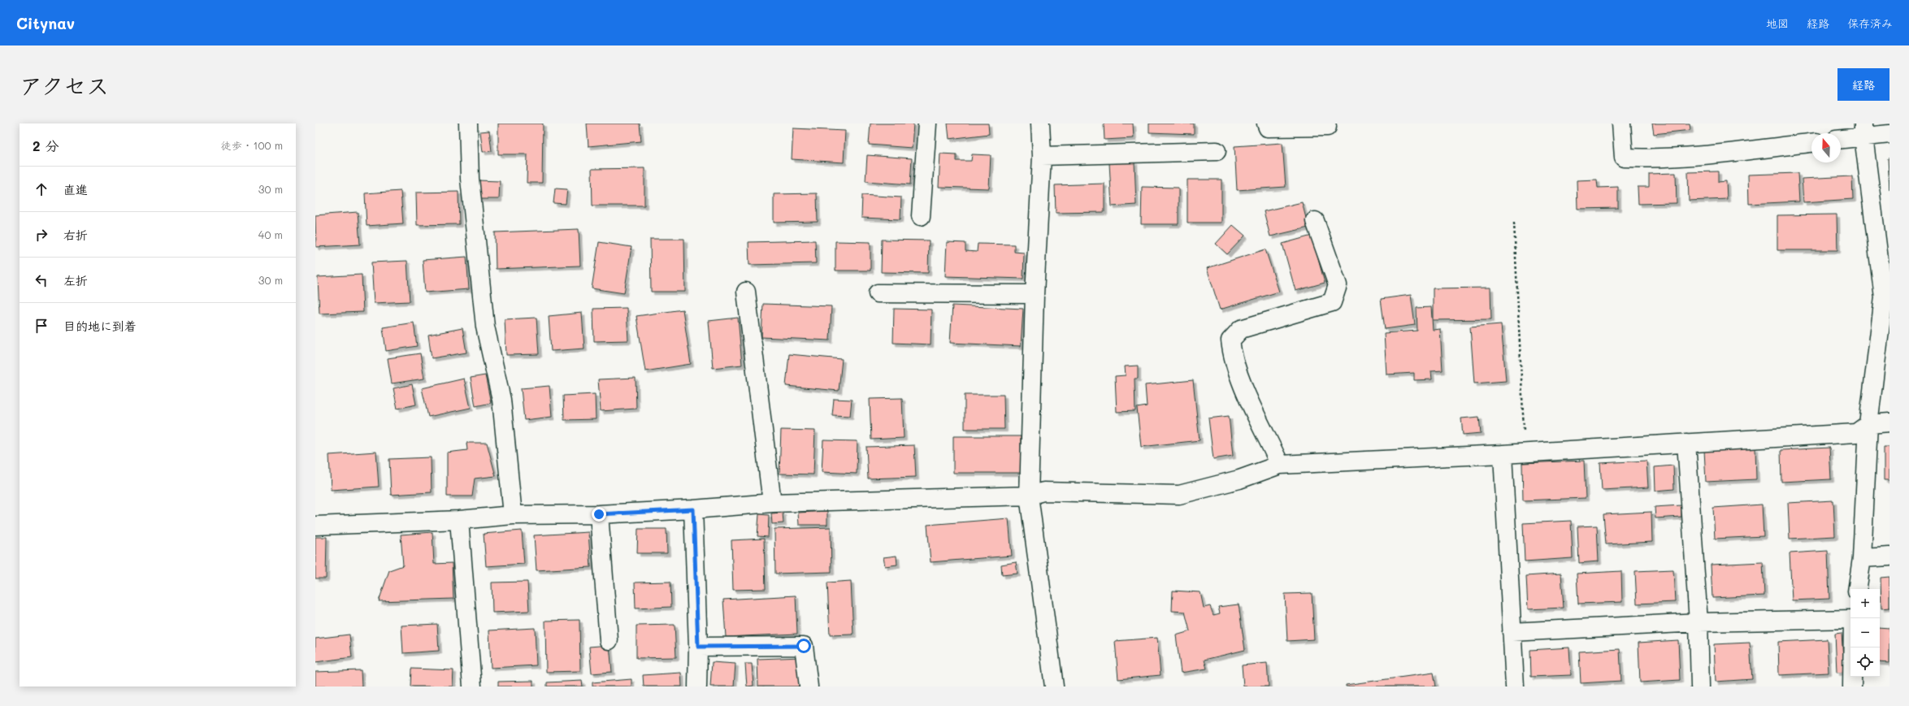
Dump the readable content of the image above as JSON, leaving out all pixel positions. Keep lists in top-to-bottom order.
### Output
{
  "north": "top",
  "page": {
    "header": "Citynav",
    "nav": ["地図", "経路", "保存済み"],
    "title": "アクセス",
    "buttons": "経路",
    "heading": ["2 分", "徒歩 · 100 m"],
    "list": [
      ["直進", "30 m"],
      ["右折", "40 m"],
      ["左折", "30 m"],
      "目的地に到着"
    ],
    "map_buttons": ["+", "−"]
  }
}
